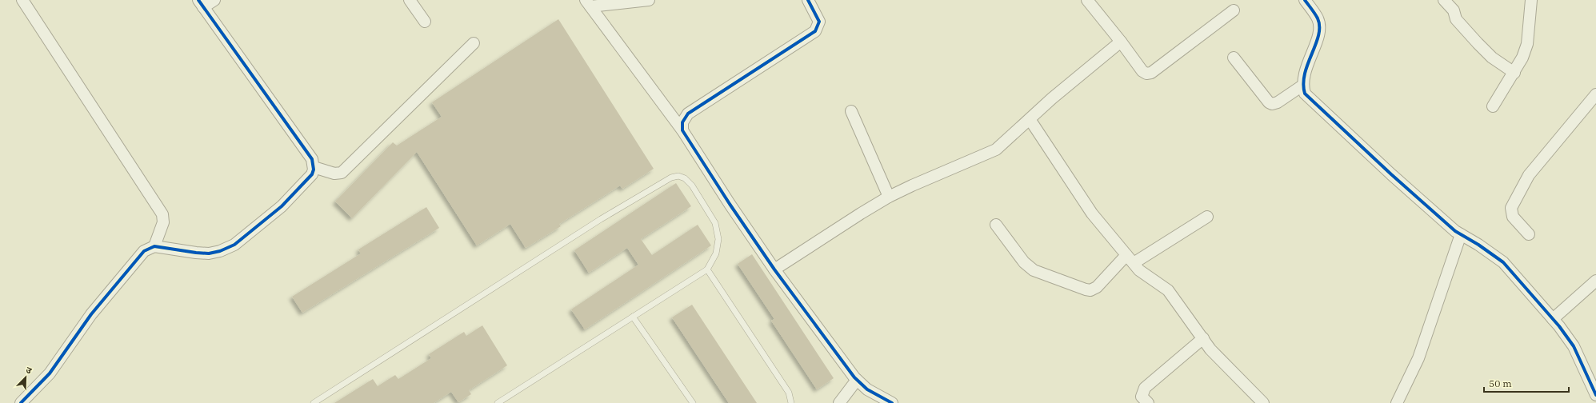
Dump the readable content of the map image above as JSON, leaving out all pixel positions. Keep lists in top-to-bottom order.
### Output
{
  "scale_bar": "50 m",
  "north": "top right"
}
